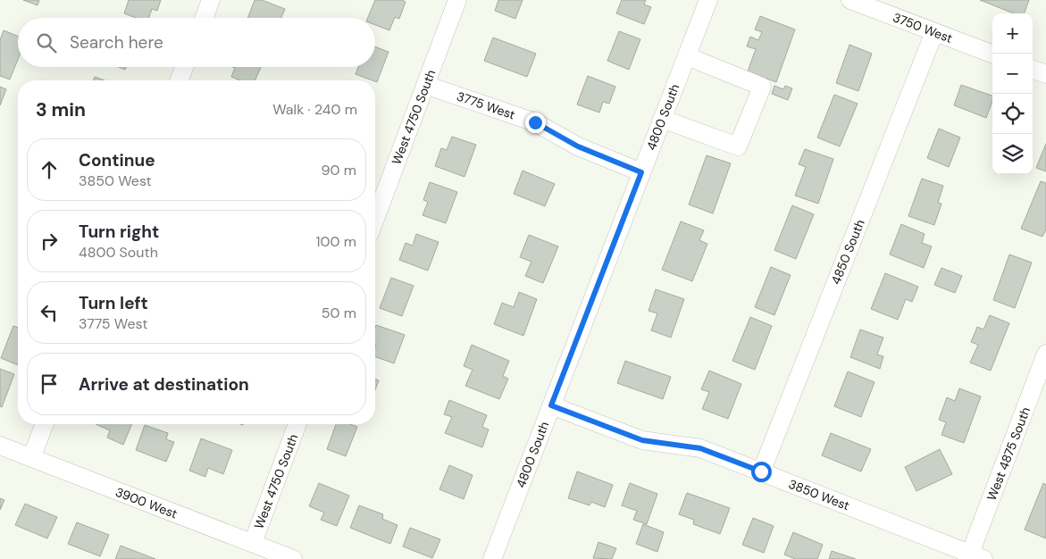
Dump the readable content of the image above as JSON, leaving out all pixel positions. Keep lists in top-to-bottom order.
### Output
{
  "streets": {
    "street": [
      "3750 West",
      "3775 West",
      "West 4750 South",
      "4800 South",
      "4850 South",
      "West 4875 South",
      "3850 West",
      "3900 West"
    ]
  },
  "crossings": [
    ["3750 West", "4850 South"],
    ["3775 West", "West 4750 South"],
    ["3775 West", "4800 South"],
    ["West 4750 South", "3900 West"],
    ["4800 South", "3850 West"],
    ["4850 South", "3850 West"],
    ["West 4875 South", "3850 West"]
  ],
  "page": {
    "map_buttons": ["+", "−"],
    "search": "Search here",
    "heading": ["3 min", "Walk · 240 m"],
    "list": [
      ["Continue", "3850 West", "90 m"],
      ["Turn right", "4800 South", "100 m"],
      ["Turn left", "3775 West", "50 m"],
      "Arrive at destination"
    ]
  }
}
